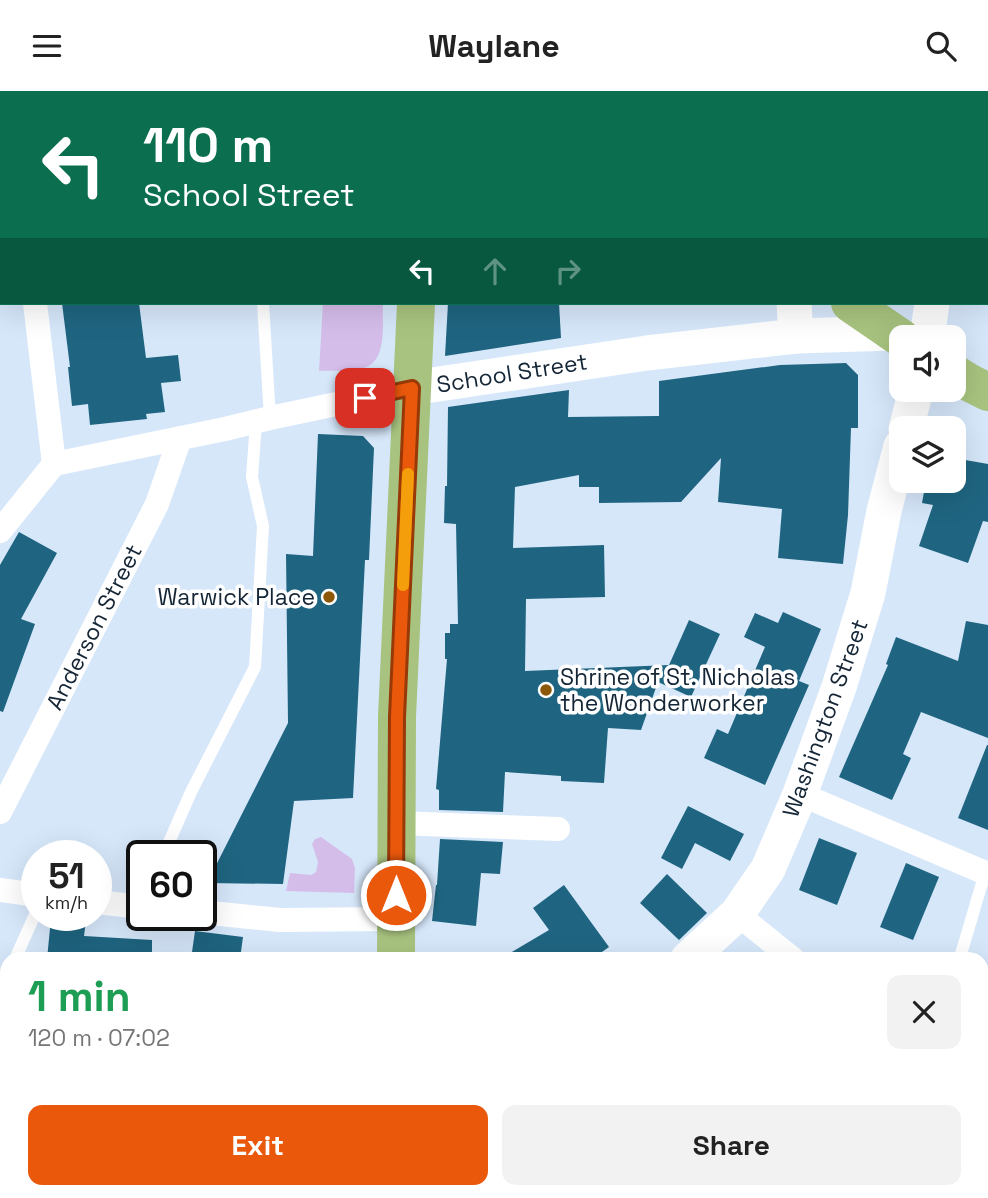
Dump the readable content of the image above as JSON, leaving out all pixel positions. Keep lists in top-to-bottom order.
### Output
{
  "streets": {
    "main road": ["School Street", "Washington Street"],
    "street": ["Anderson Street"]
  },
  "crossings": [
    ["School Street", "Anderson Street"]
  ],
  "places": ["Warwick Place", "Shrine of St. Nicholas the Wonderworker"],
  "page": {
    "header": "Waylane",
    "turn": ["110 m", "School Street"],
    "speed": "51 km/h",
    "limit": "60",
    "heading": ["1 min", "120 m · 07:02"],
    "buttons": ["Exit", "Share"]
  }
}
